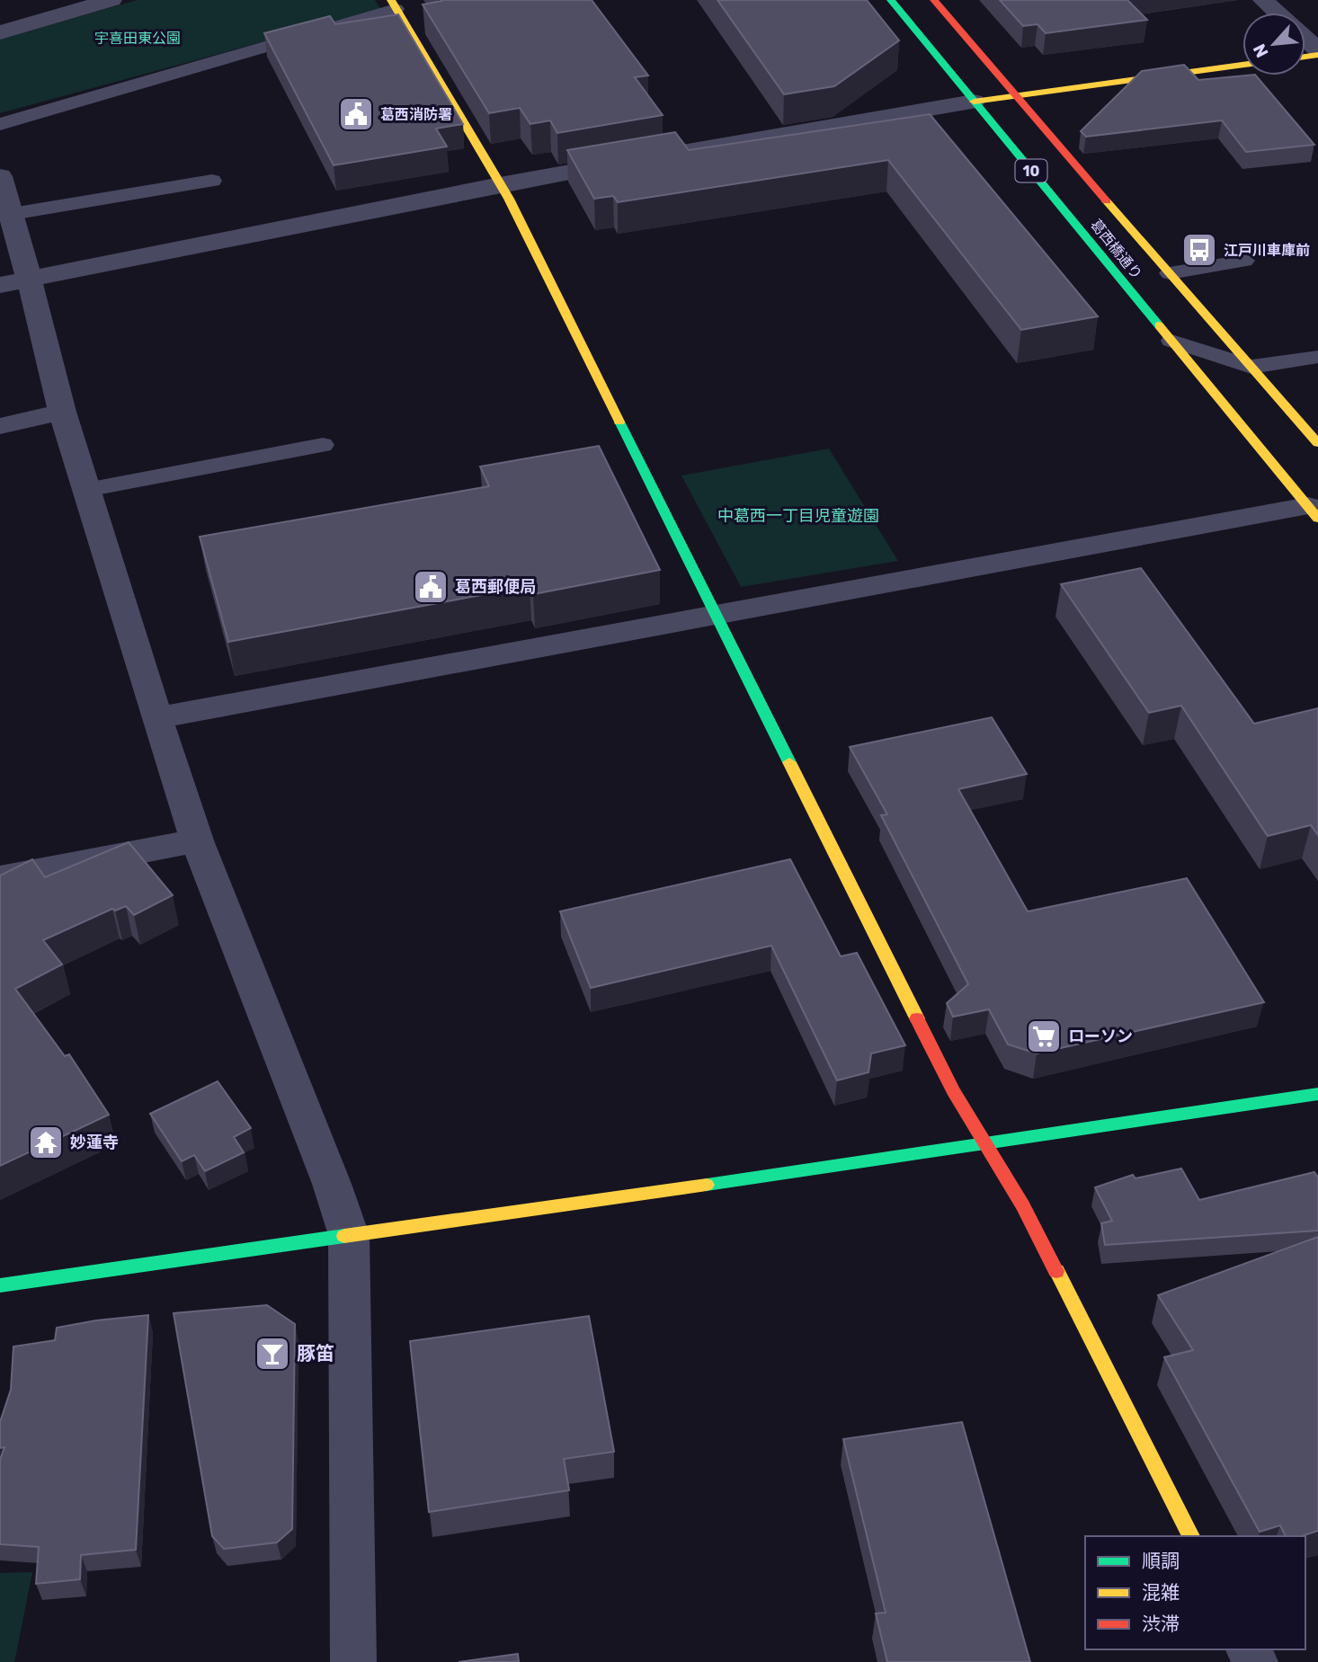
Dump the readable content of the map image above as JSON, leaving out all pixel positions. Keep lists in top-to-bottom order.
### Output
{
  "streets": {
    "street": ["10", "葛西橋通り"]
  },
  "parks": ["宇喜田東公園", "中葛西一丁目児童遊園"],
  "places": {
    "public building": ["葛西消防署", "葛西郵便局"],
    "bus stop": ["江戸川車庫前"],
    "supermarket": ["ローソン"],
    "temple": ["妙蓮寺"],
    "bar": ["豚笛"]
  },
  "legend": ["順調", "混雑", "渋滞"],
  "north": "bottom left"
}
